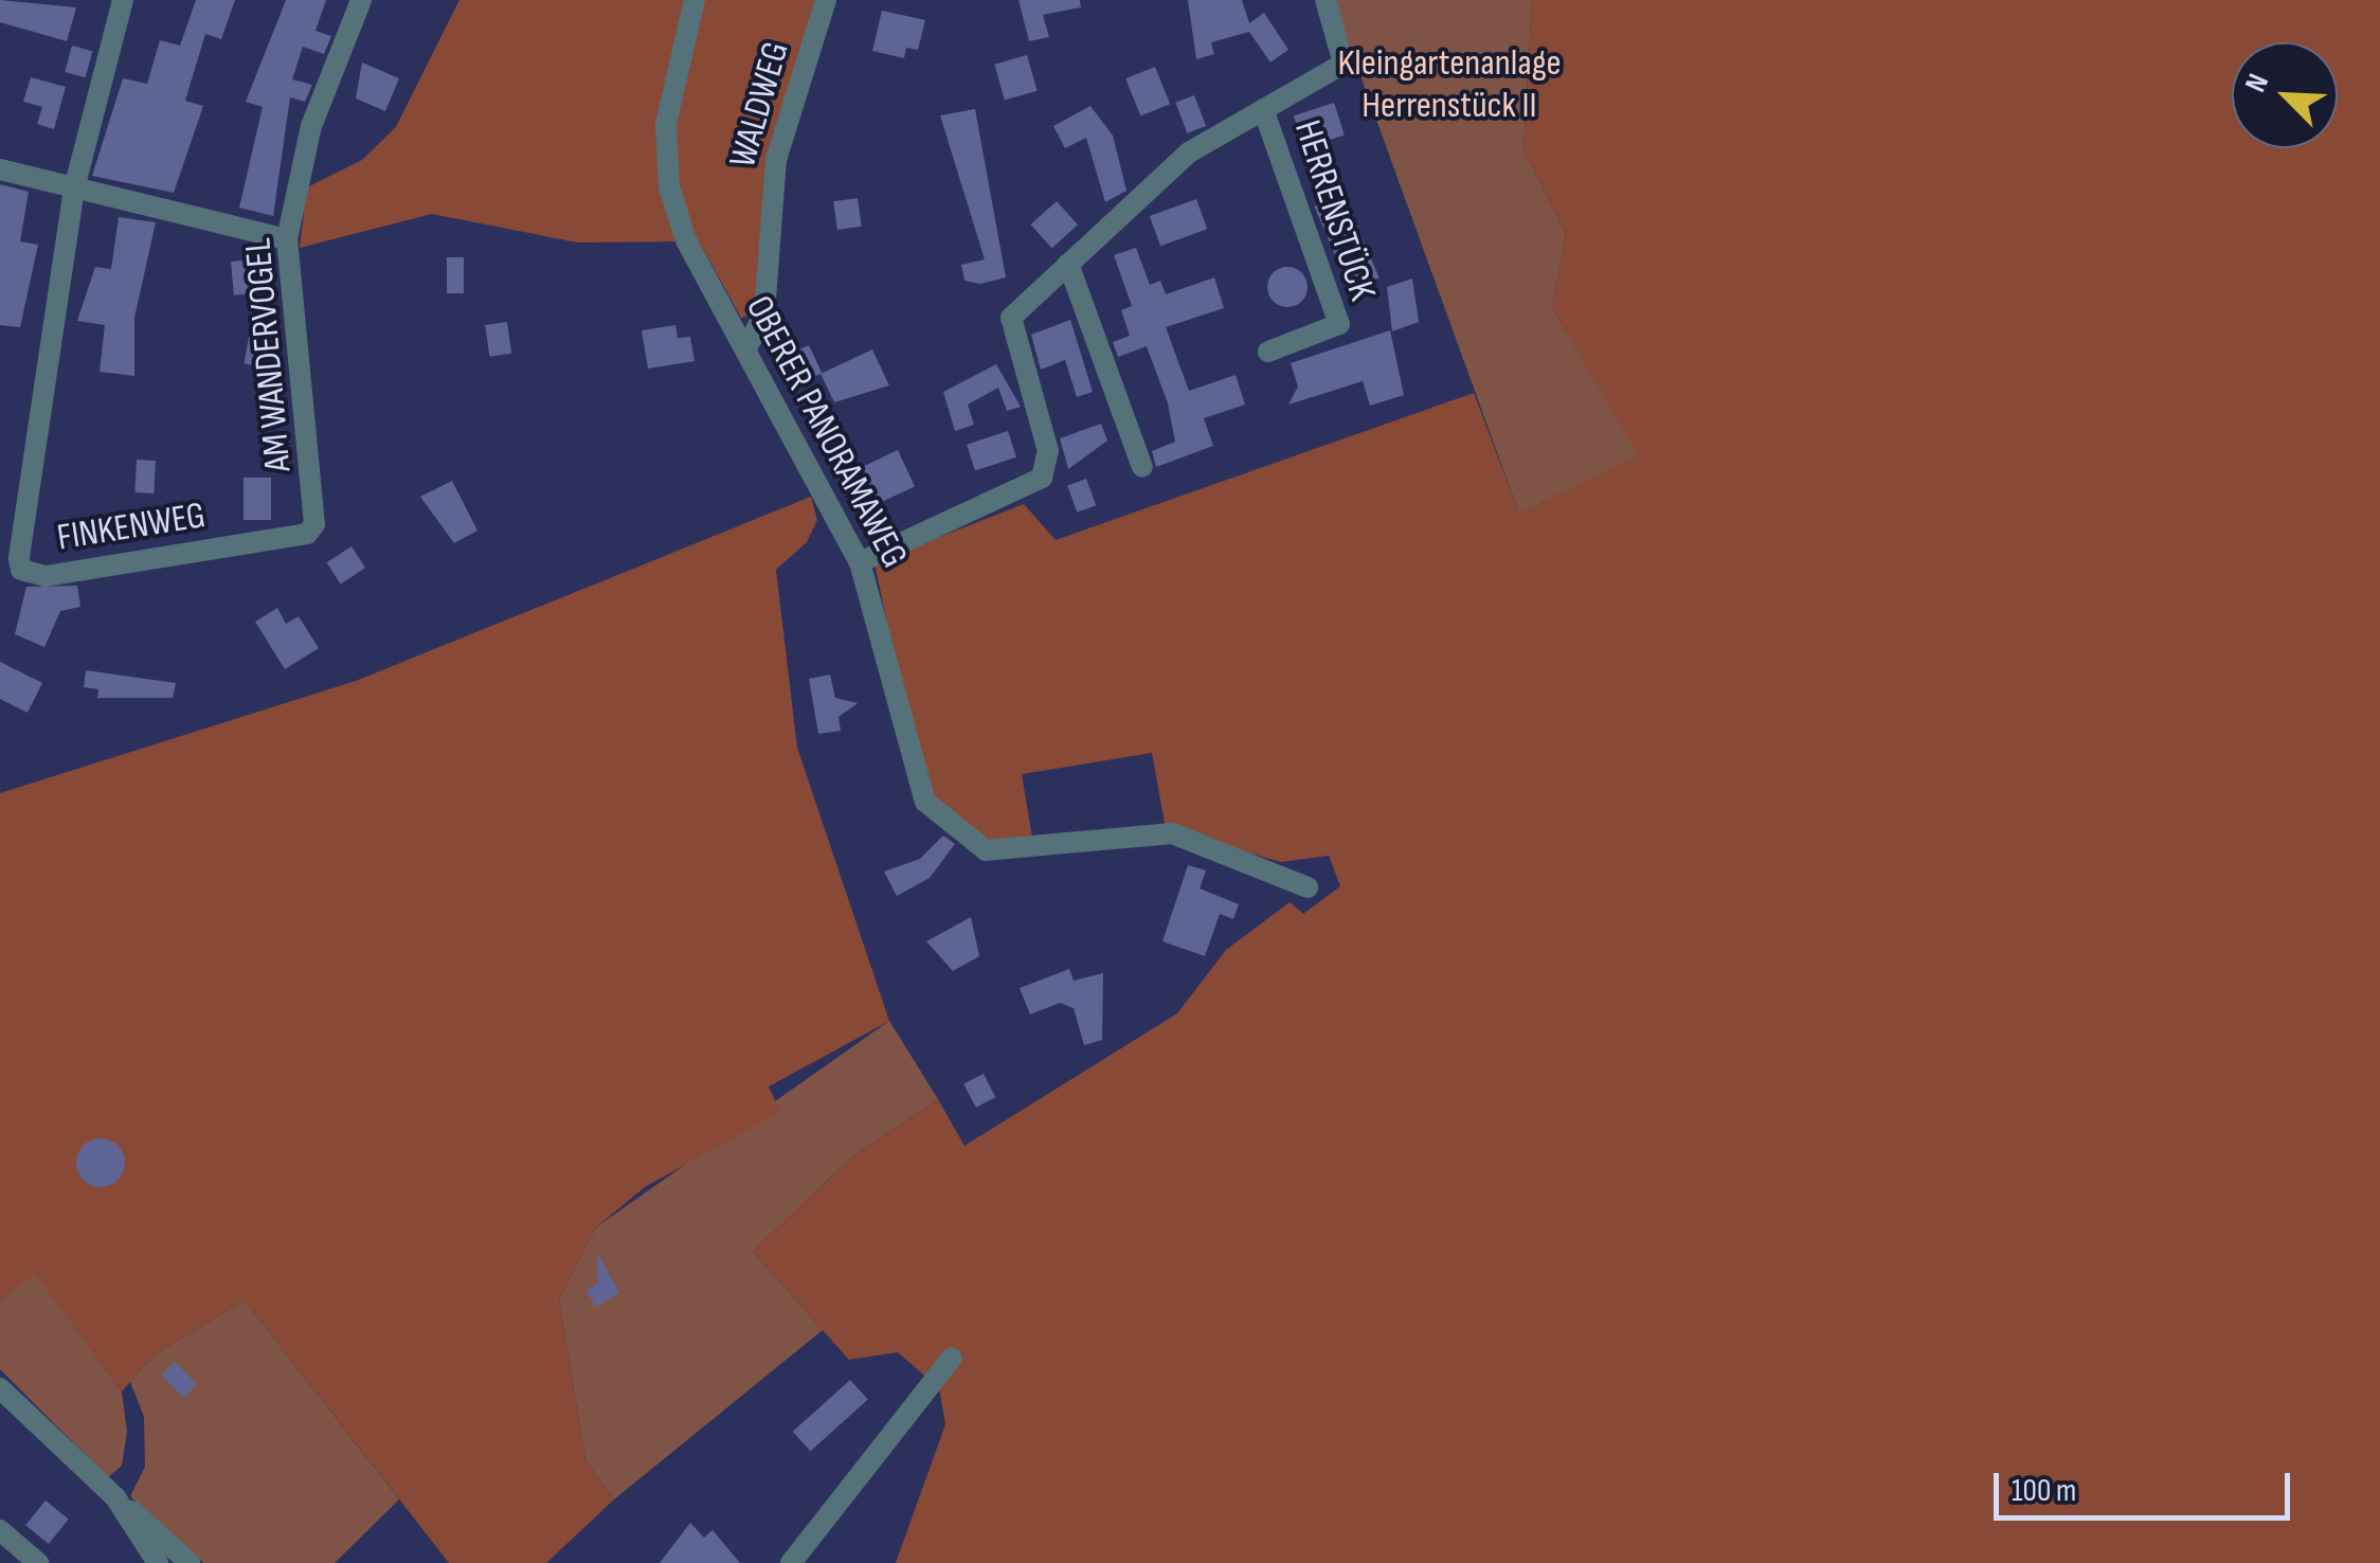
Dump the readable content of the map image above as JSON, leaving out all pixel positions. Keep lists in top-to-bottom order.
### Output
{
  "streets": {
    "street": [
      "WALDWEG",
      "HERRENSTÜCK",
      "AM WANDERVOGEL",
      "OBERER PANORAMAWEG",
      "FINKENWEG"
    ]
  },
  "crossings": [
    ["WALDWEG", "OBERER PANORAMAWEG"],
    ["HERRENSTÜCK", "OBERER PANORAMAWEG"],
    ["AM WANDERVOGEL", "FINKENWEG"]
  ],
  "parks": ["Kleingartenanlage Herrenstück II"],
  "scale_bar": "100 m",
  "north": "top left"
}
